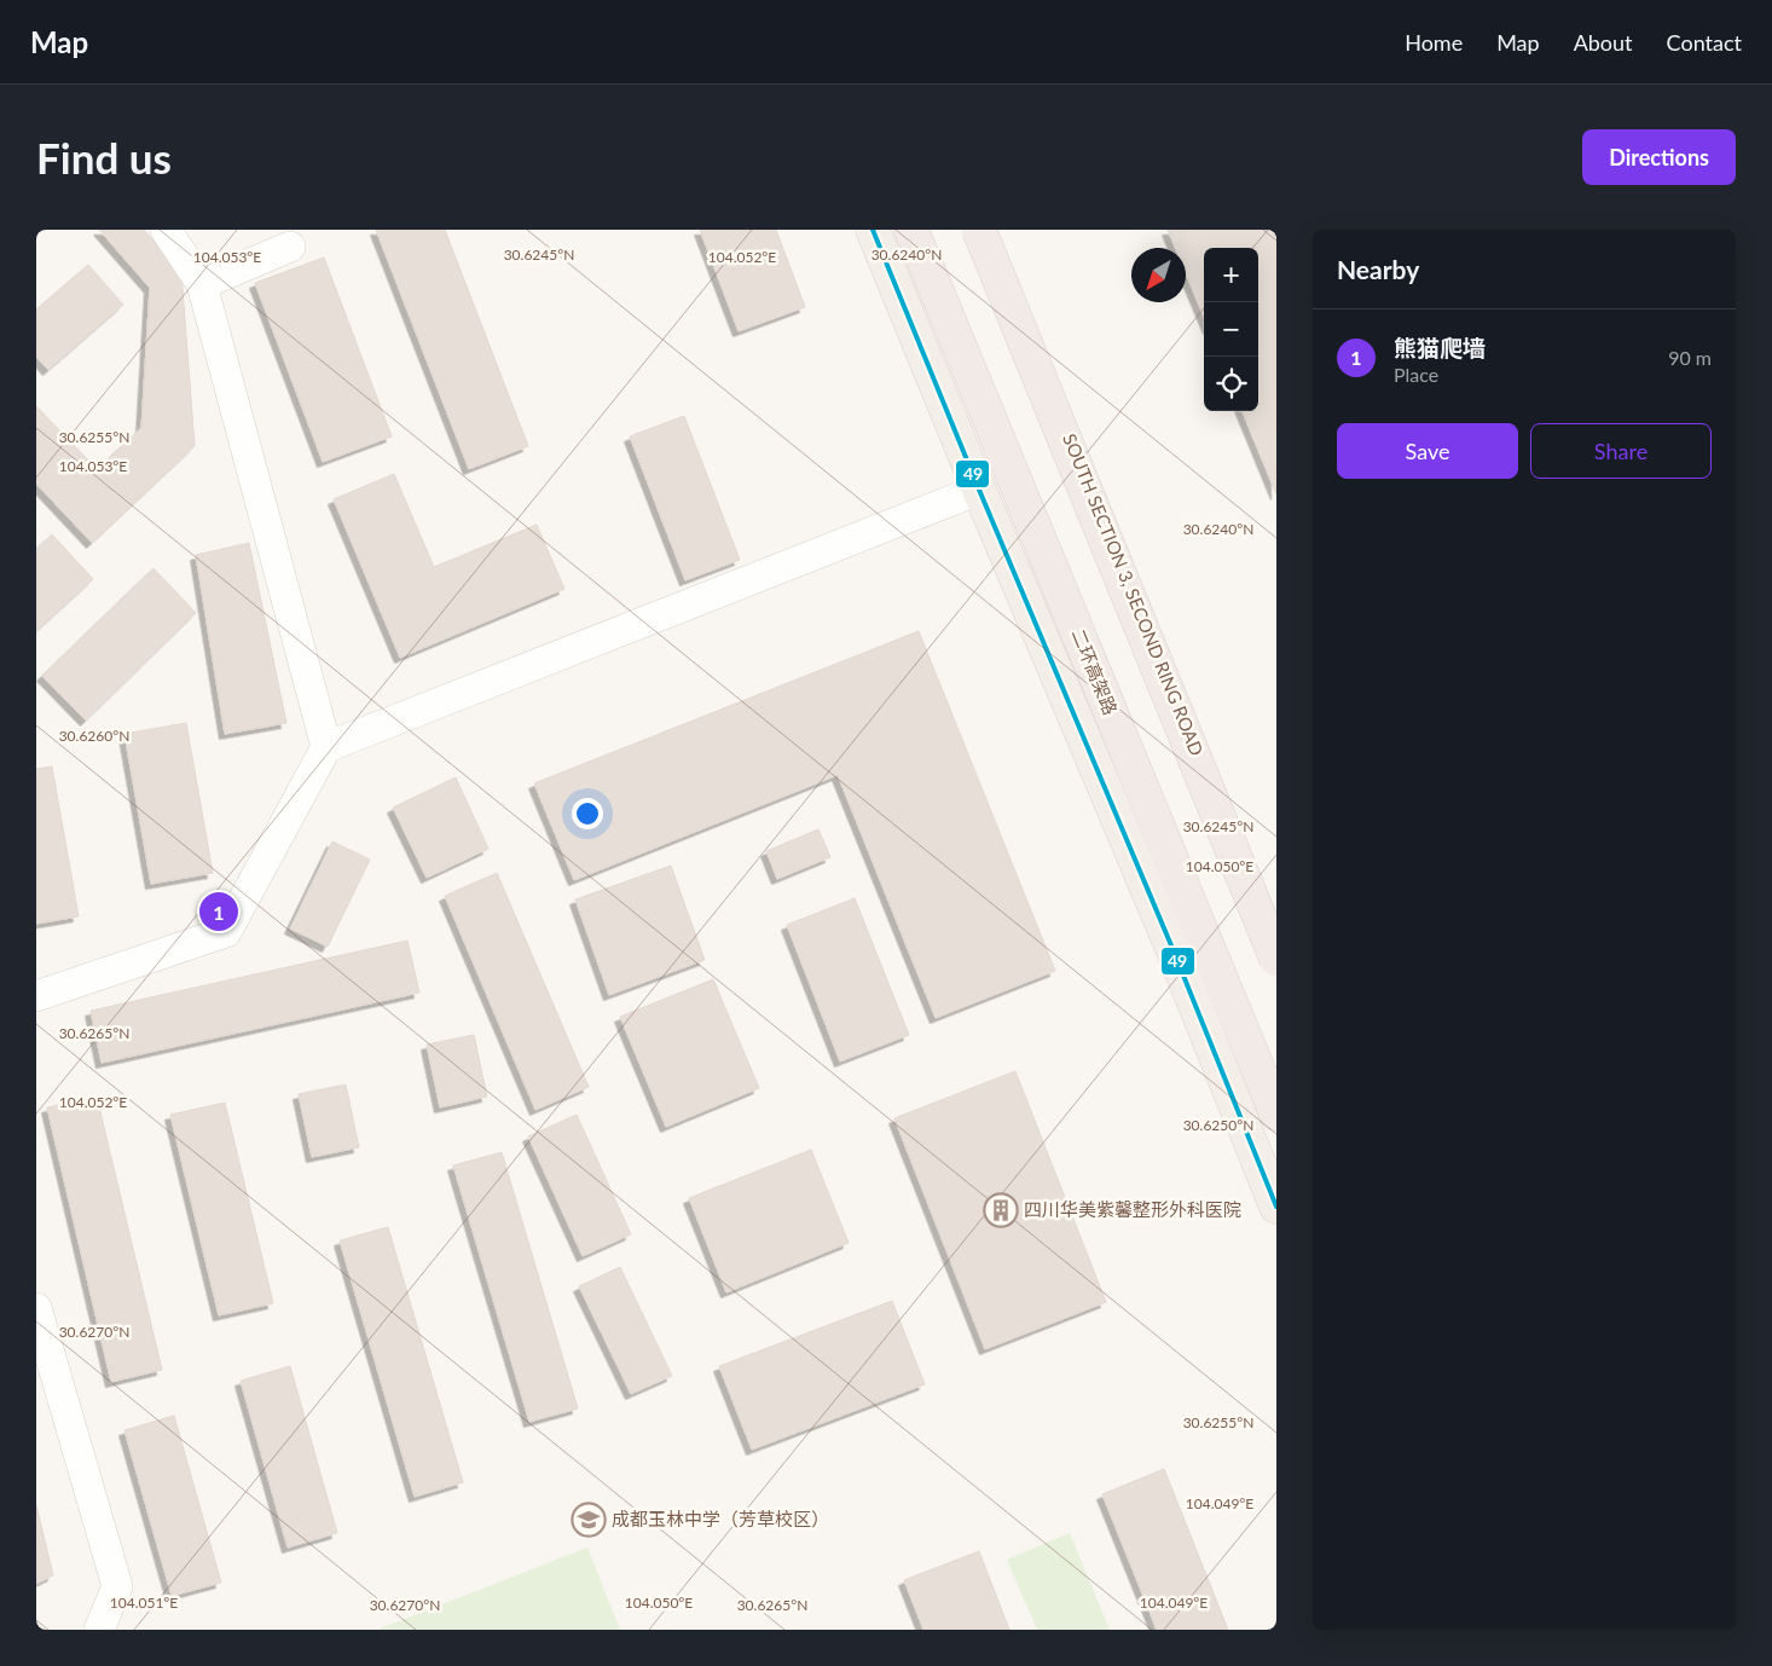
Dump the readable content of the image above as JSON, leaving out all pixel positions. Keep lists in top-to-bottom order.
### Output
{
  "streets": {
    "highway": ["二环高架路"],
    "main road": ["SOUTH SECTION 3, SECOND RING ROAD"]
  },
  "places": {
    "building": ["四川华美紫馨整形外科医院"],
    "school or university": ["成都玉林中学（芳草校区）"]
  },
  "lines": ["transit line 49"],
  "north": "bottom left",
  "page": {
    "header": "Map",
    "nav": [
      "Home",
      "Map",
      "About",
      "Contact"
    ],
    "buttons": [
      "Directions",
      ["Save", "Share"]
    ],
    "title": "Find us",
    "heading": "Nearby",
    "map_buttons": ["+", "−"],
    "list": [
      {
        "mark": "1",
        "name": "熊猫爬墙",
        "note": "Place",
        "value": "90 m"
      }
    ],
    "pins": "1"
  },
  "coordinates": [
    "30.6245°N",
    "30.6240°N",
    "104.053°E",
    "104.052°E",
    "30.6255°N",
    "30.6260°N",
    "104.050°E",
    "30.6265°N",
    "30.6250°N",
    "30.6270°N",
    "104.049°E",
    "104.051°E"
  ]
}
